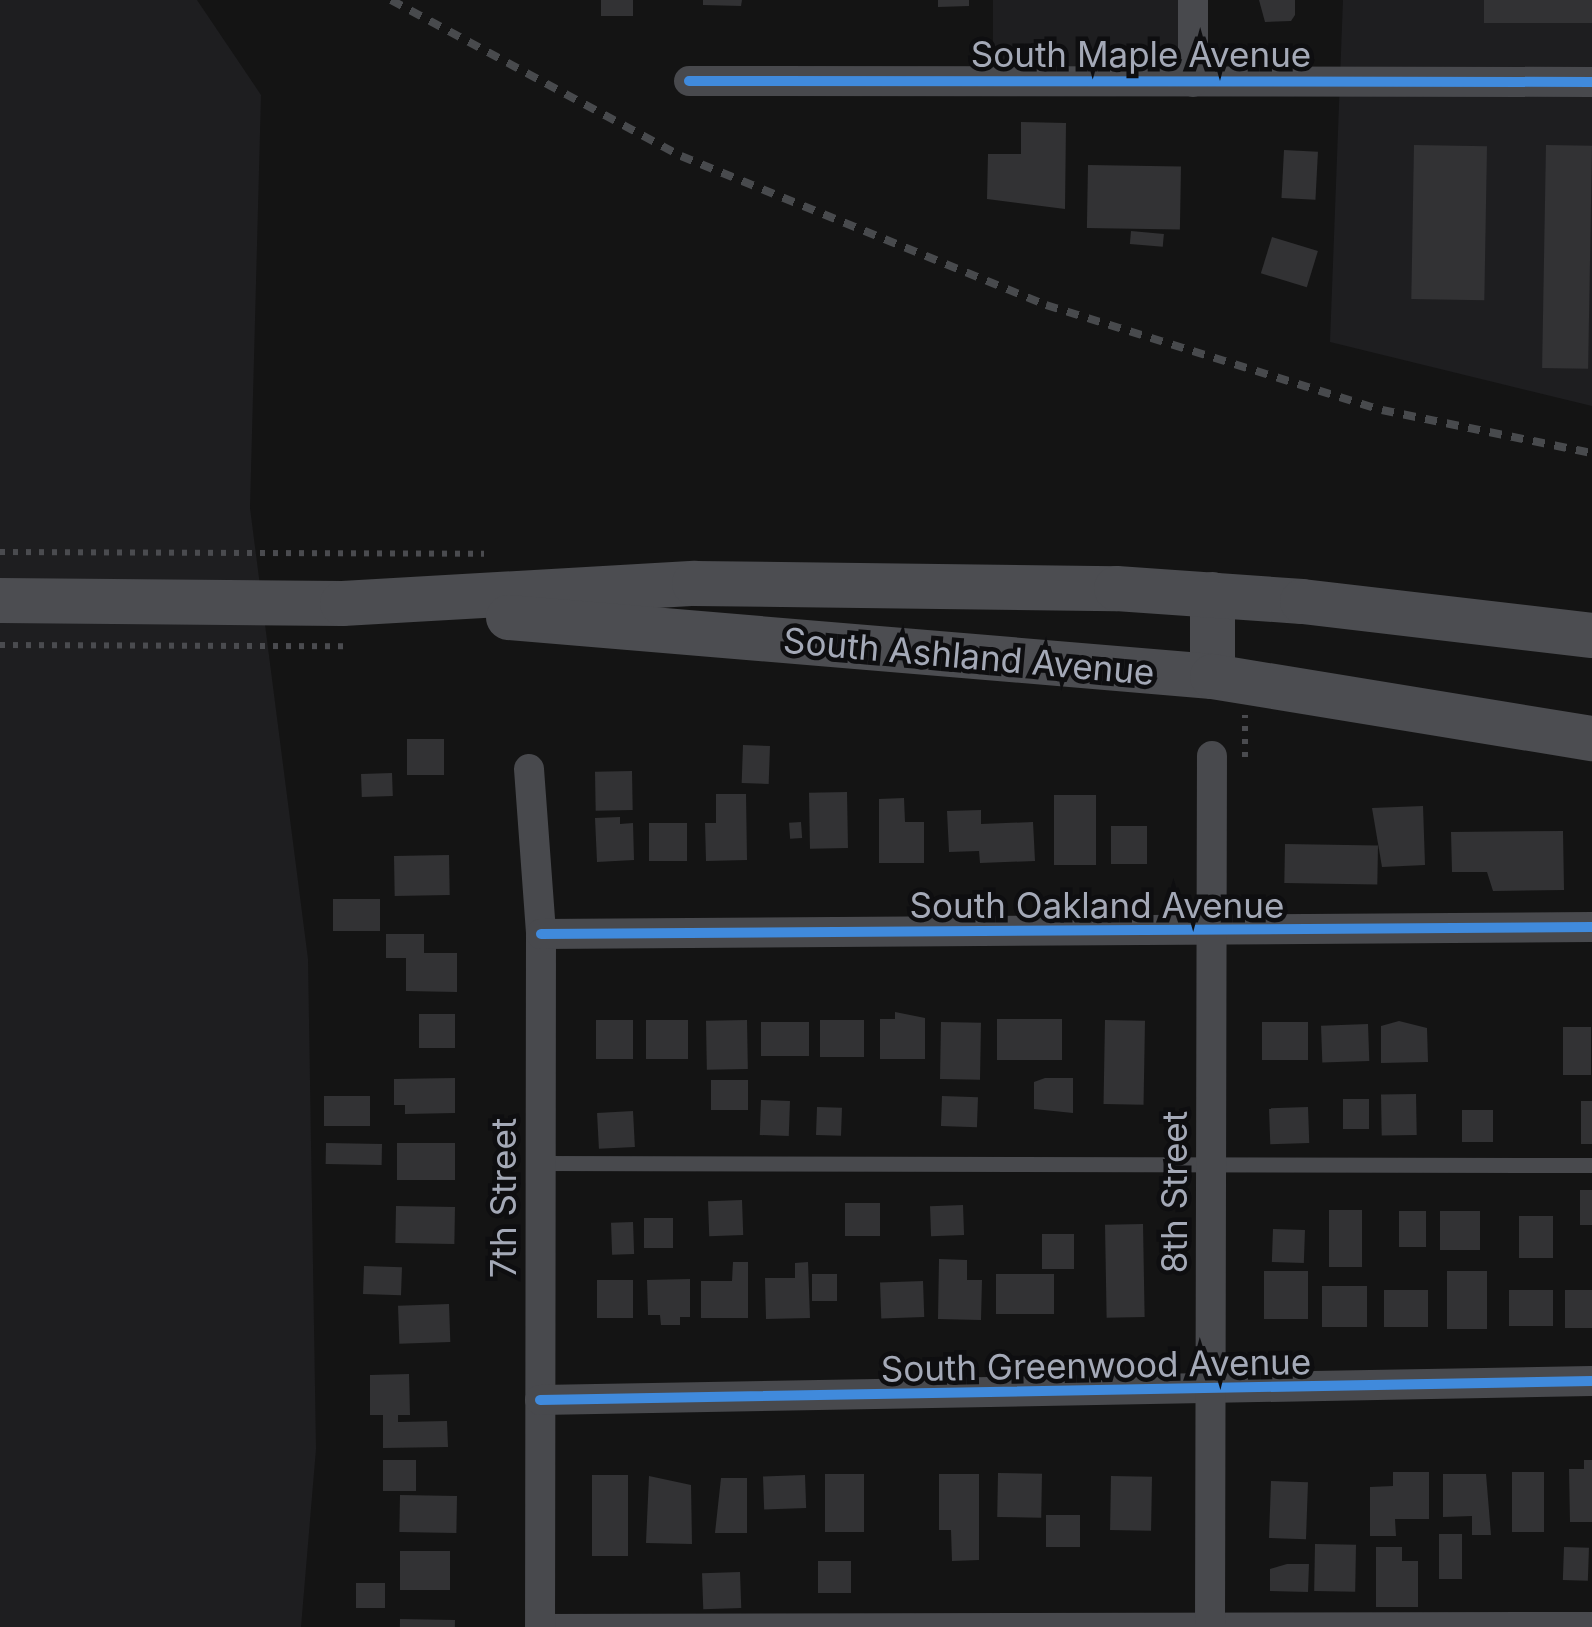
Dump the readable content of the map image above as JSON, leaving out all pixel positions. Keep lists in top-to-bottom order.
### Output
{
  "streets": {
    "main road": ["South Ashland Avenue"],
    "street": [
      "South Maple Avenue",
      "South Oakland Avenue",
      "8th Street",
      "7th Street",
      "South Greenwood Avenue"
    ]
  },
  "crossings": [
    ["South Oakland Avenue", "8th Street"],
    ["South Oakland Avenue", "7th Street"],
    ["8th Street", "South Greenwood Avenue"],
    ["7th Street", "South Greenwood Avenue"]
  ]
}
